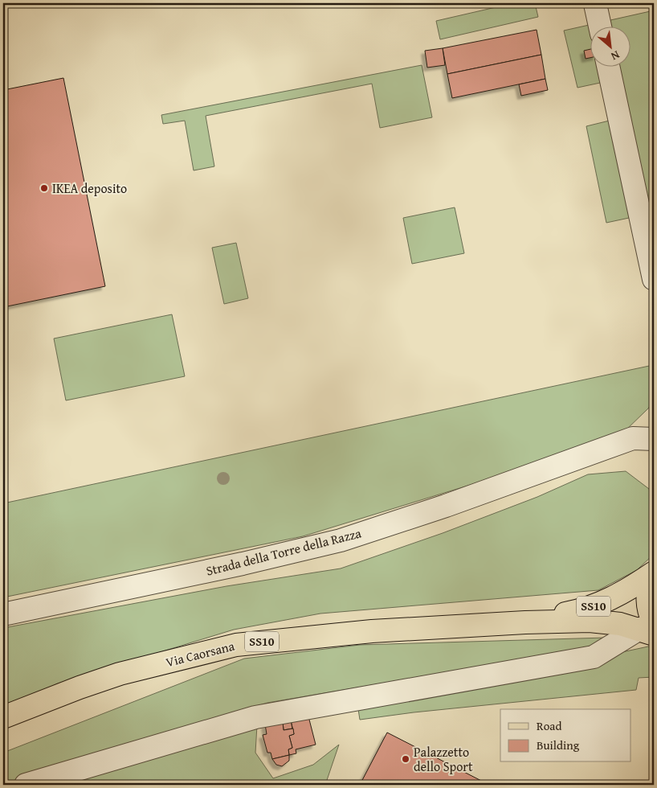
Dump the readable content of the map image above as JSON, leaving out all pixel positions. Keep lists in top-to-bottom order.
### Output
{
  "streets": {
    "main road": ["SS10", "Via Caorsana"],
    "street": ["Strada della Torre della Razza"]
  },
  "crossings": [
    ["SS10", "Via Caorsana"]
  ],
  "places": ["IKEA deposito", "Palazzetto dello Sport"],
  "legend": ["Road", "Building"],
  "north": "bottom right"
}
